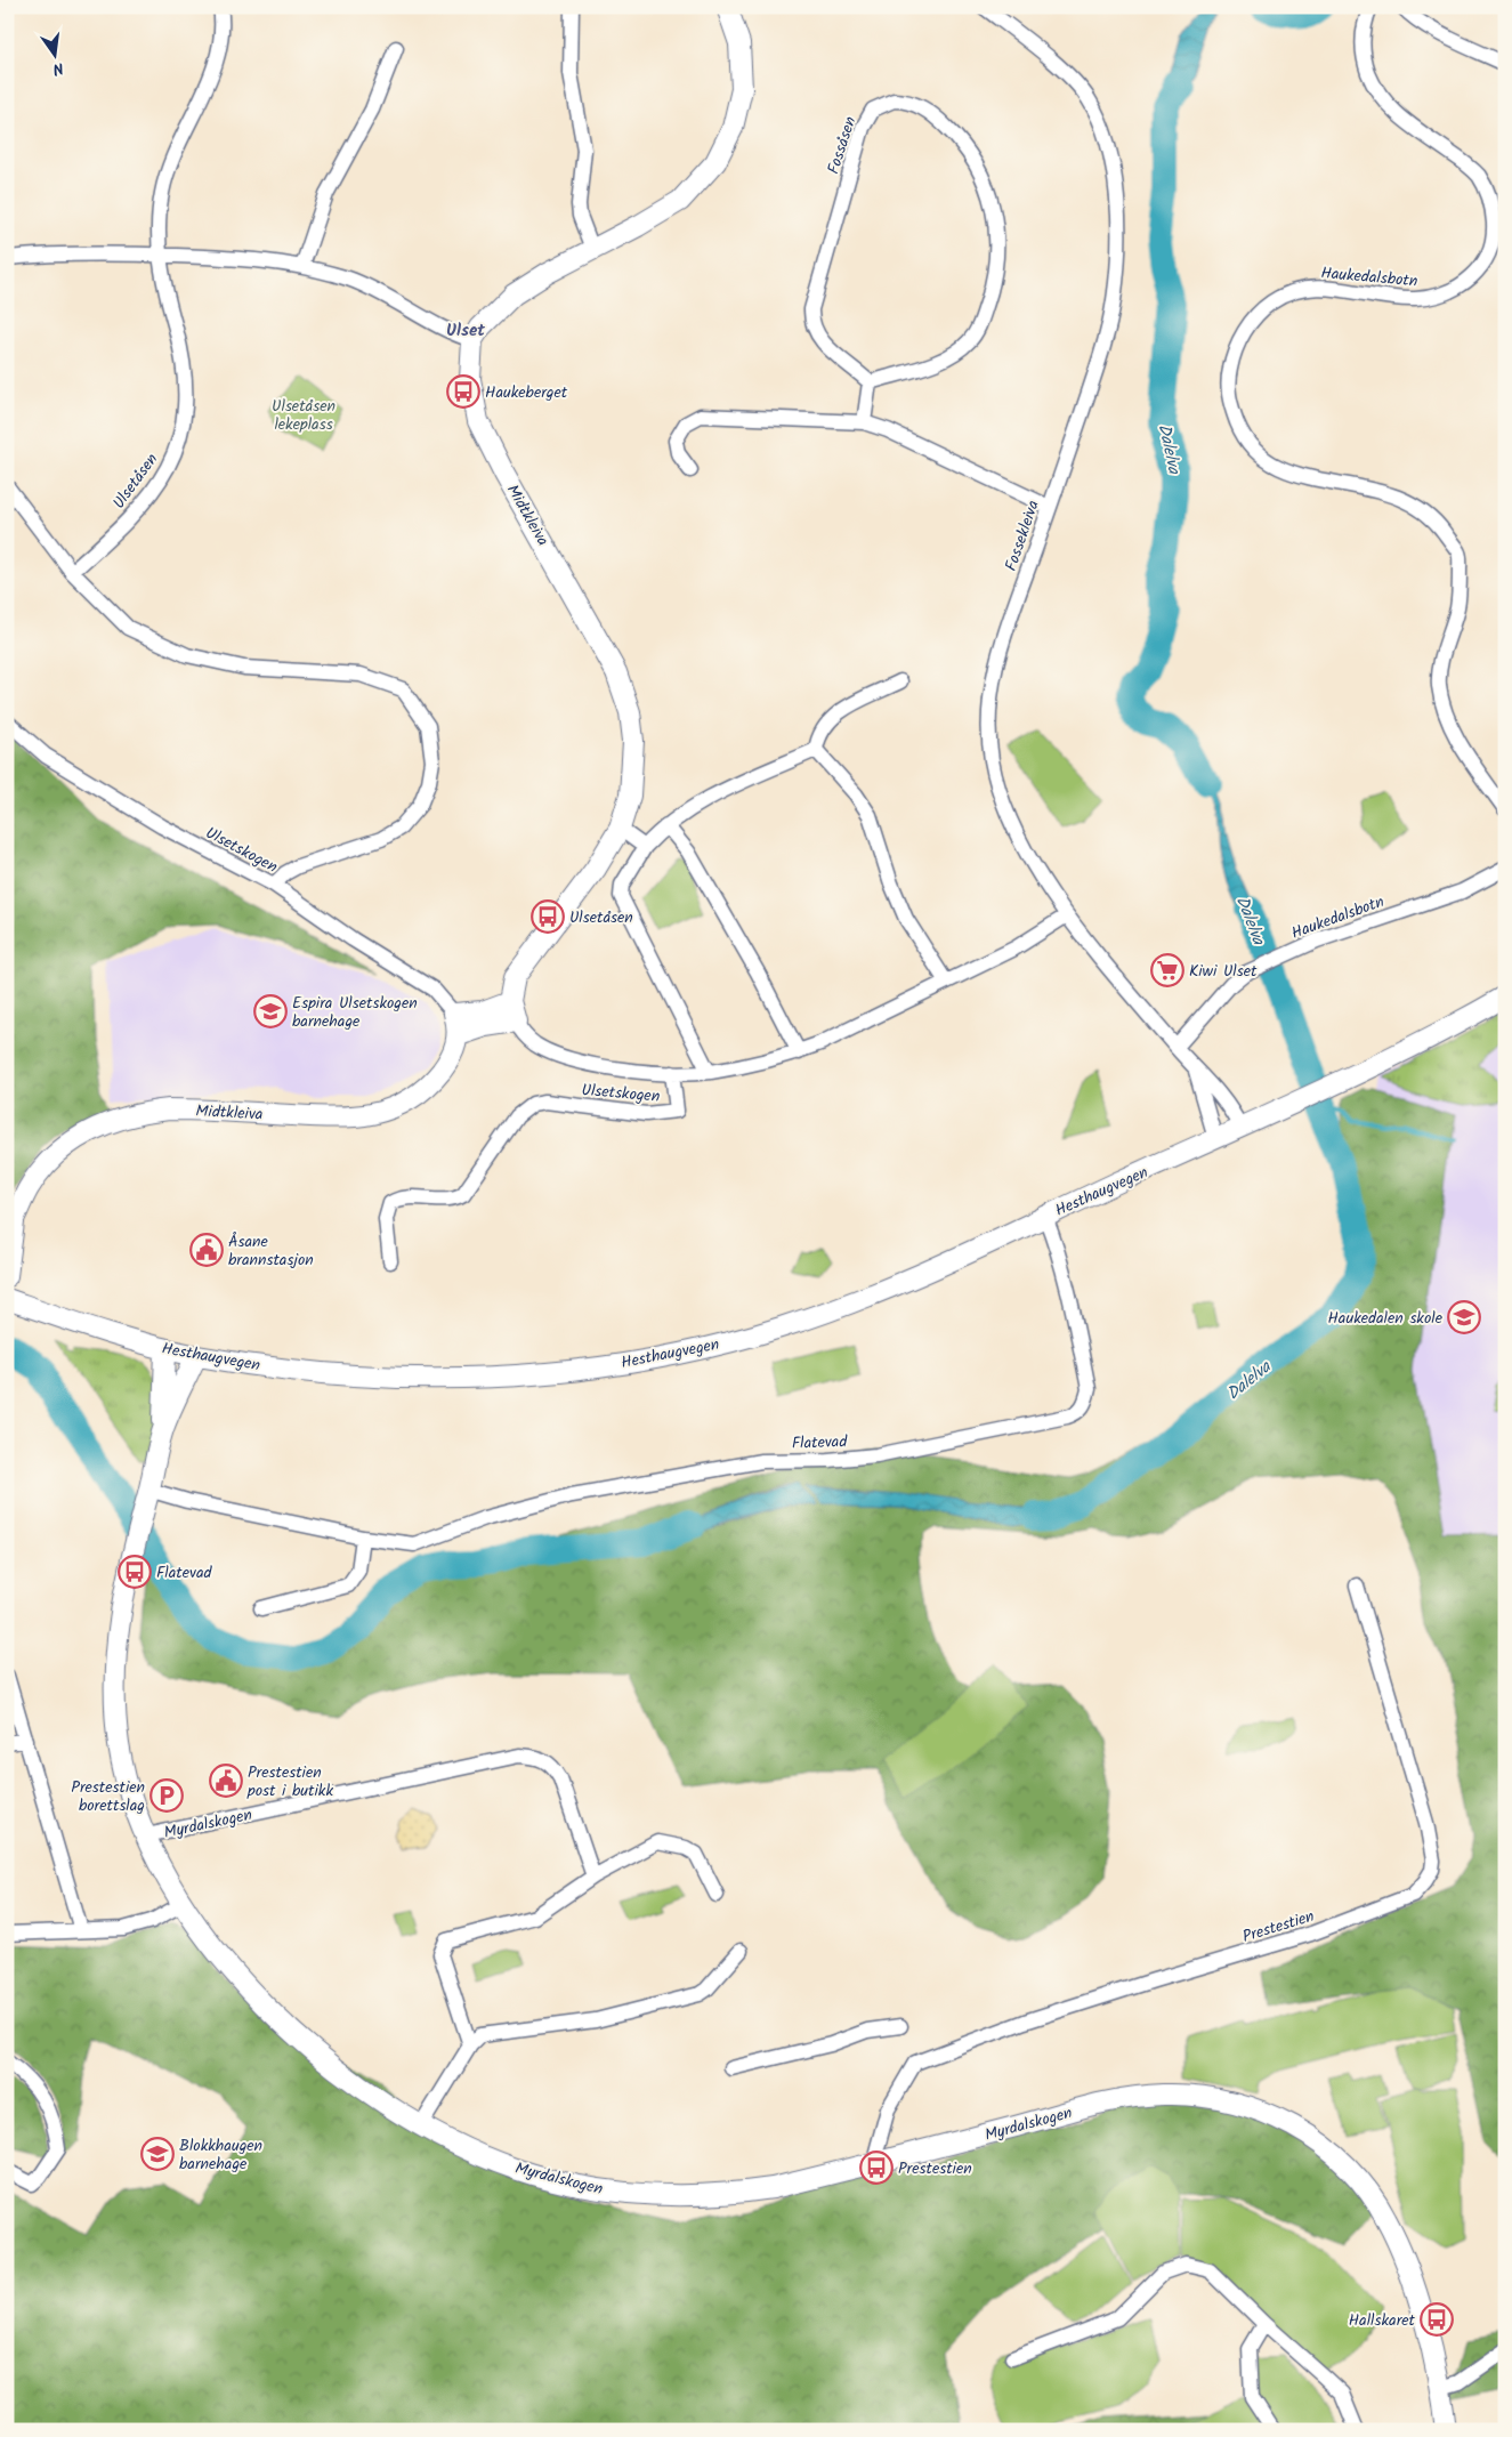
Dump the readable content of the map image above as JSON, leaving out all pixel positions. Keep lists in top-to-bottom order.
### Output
{
  "streets": {
    "main road": ["Midtkleiva", "Hesthaugvegen", "Myrdalskogen"],
    "street": [
      "Fossåsen",
      "Haukedalsbotn",
      "Ulsetåsen",
      "Fossekleiva",
      "Ulsetskogen",
      "Flatevad",
      "Prestestien"
    ]
  },
  "crossings": [
    ["Haukedalsbotn", "Fossekleiva"],
    ["Midtkleiva", "Ulsetskogen"],
    ["Fossekleiva", "Ulsetskogen"],
    ["Fossekleiva", "Hesthaugvegen"],
    ["Hesthaugvegen", "Flatevad"],
    ["Flatevad", "Myrdalskogen"],
    ["Myrdalskogen", "Prestestien"]
  ],
  "districts": ["Ulset"],
  "water": ["Dalelva"],
  "parks": ["Ulsetåsen lekeplass"],
  "places": {
    "bus stop": [
      "Haukeberget",
      "Ulsetåsen",
      "Flatevad",
      "Prestestien",
      "Hallskaret"
    ],
    "supermarket": ["Kiwi Ulset"],
    "school or university": ["Espira Ulsetskogen barnehage", "Haukedalen skole", "Blokkhaugen barnehage"],
    "public building": ["Åsane brannstasjon", "Prestestien post i butikk"],
    "parking": ["Prestestien borettslag"]
  },
  "north": "bottom"
}
